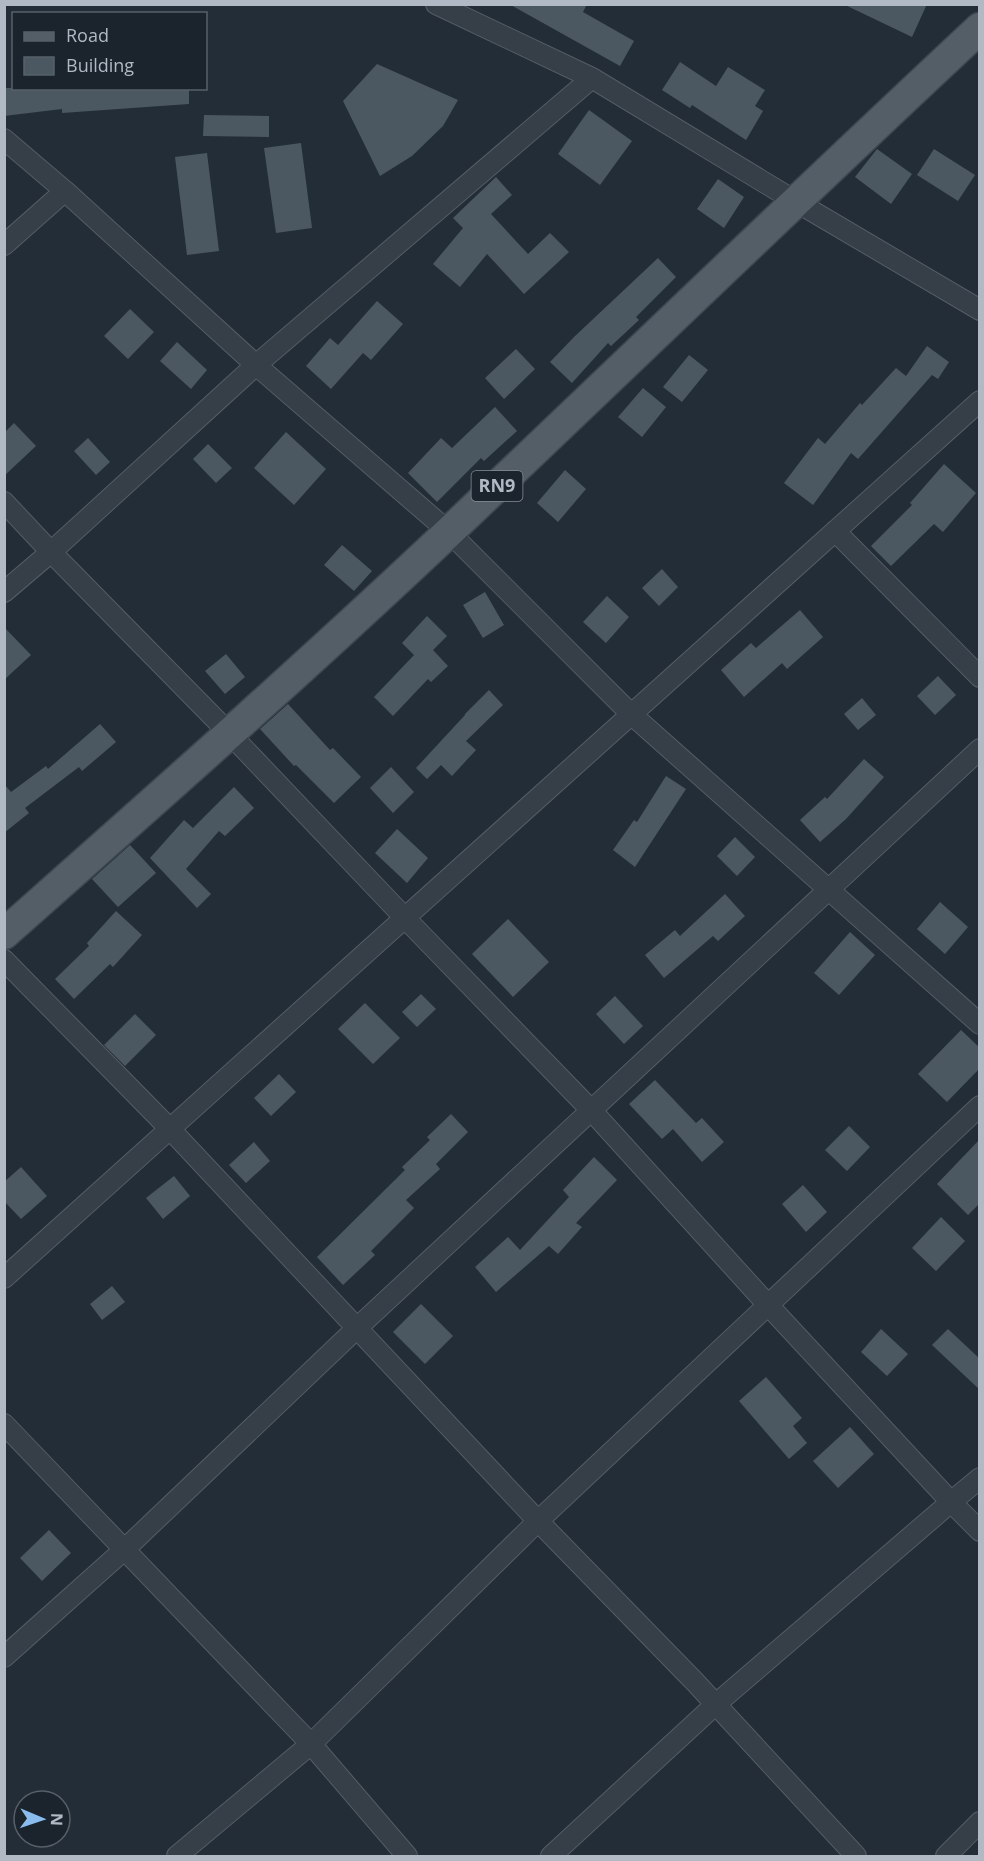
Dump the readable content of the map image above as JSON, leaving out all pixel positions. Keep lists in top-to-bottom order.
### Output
{
  "streets": {
    "main road": ["RN9"]
  },
  "legend": ["Road", "Building"],
  "north": "right"
}
